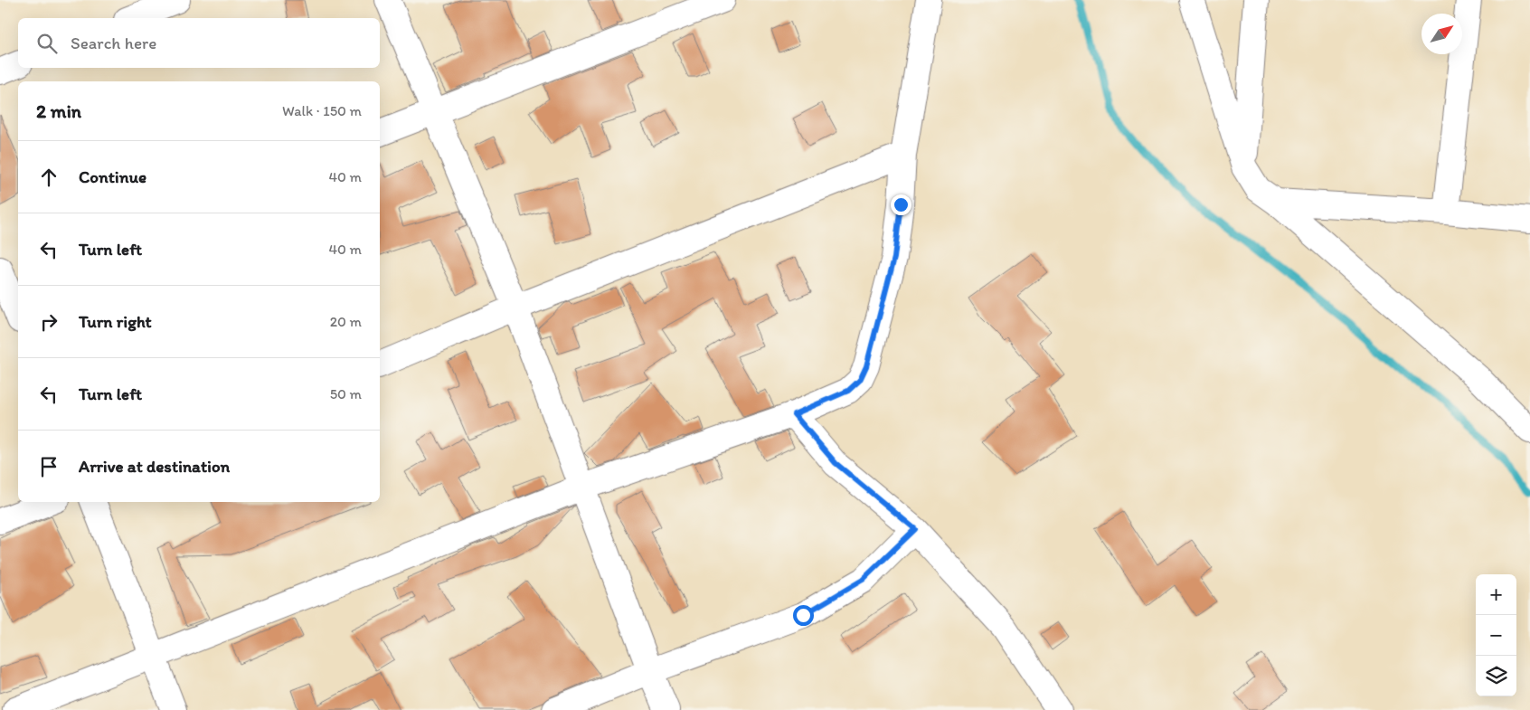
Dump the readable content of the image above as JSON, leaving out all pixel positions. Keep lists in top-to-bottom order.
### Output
{
  "north": "top right",
  "page": {
    "search": "Search here",
    "heading": ["2 min", "Walk · 150 m"],
    "list": [
      ["Continue", "40 m"],
      ["Turn left", "40 m"],
      ["Turn right", "20 m"],
      ["Turn left", "50 m"],
      "Arrive at destination"
    ],
    "map_buttons": ["+", "−"]
  }
}
